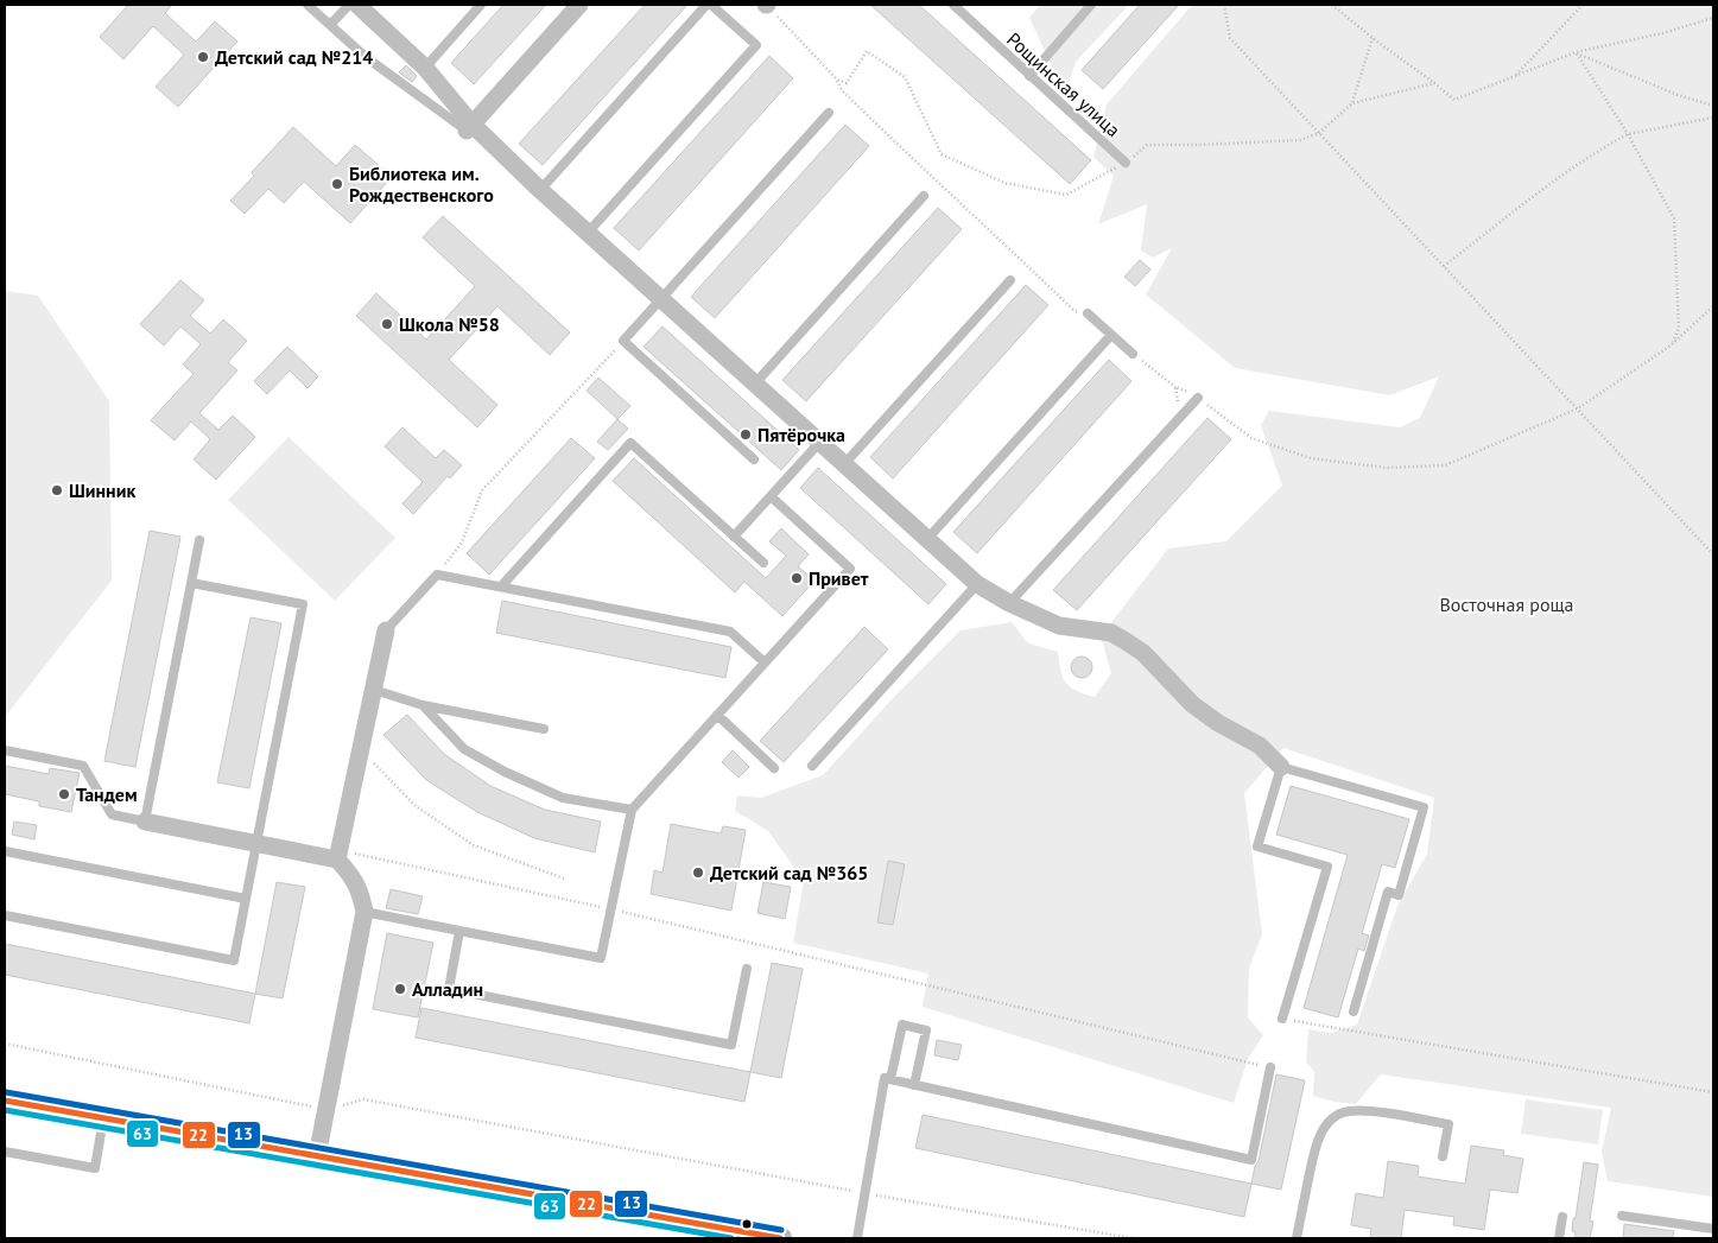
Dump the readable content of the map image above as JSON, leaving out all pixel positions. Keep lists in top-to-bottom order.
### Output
{
  "streets": {
    "lane": ["Рощинская улица"]
  },
  "parks": ["Восточная роща"],
  "places": [
    "Детский сад №214",
    "Библиотека им. Рождественского",
    "Школа №58",
    "Пятёрочка",
    "Шинник",
    "Привет",
    "Тандем",
    "Детский сад №365",
    "Алладин"
  ],
  "lines": ["transit line 13", "transit line 22", "transit line 63"]
}
